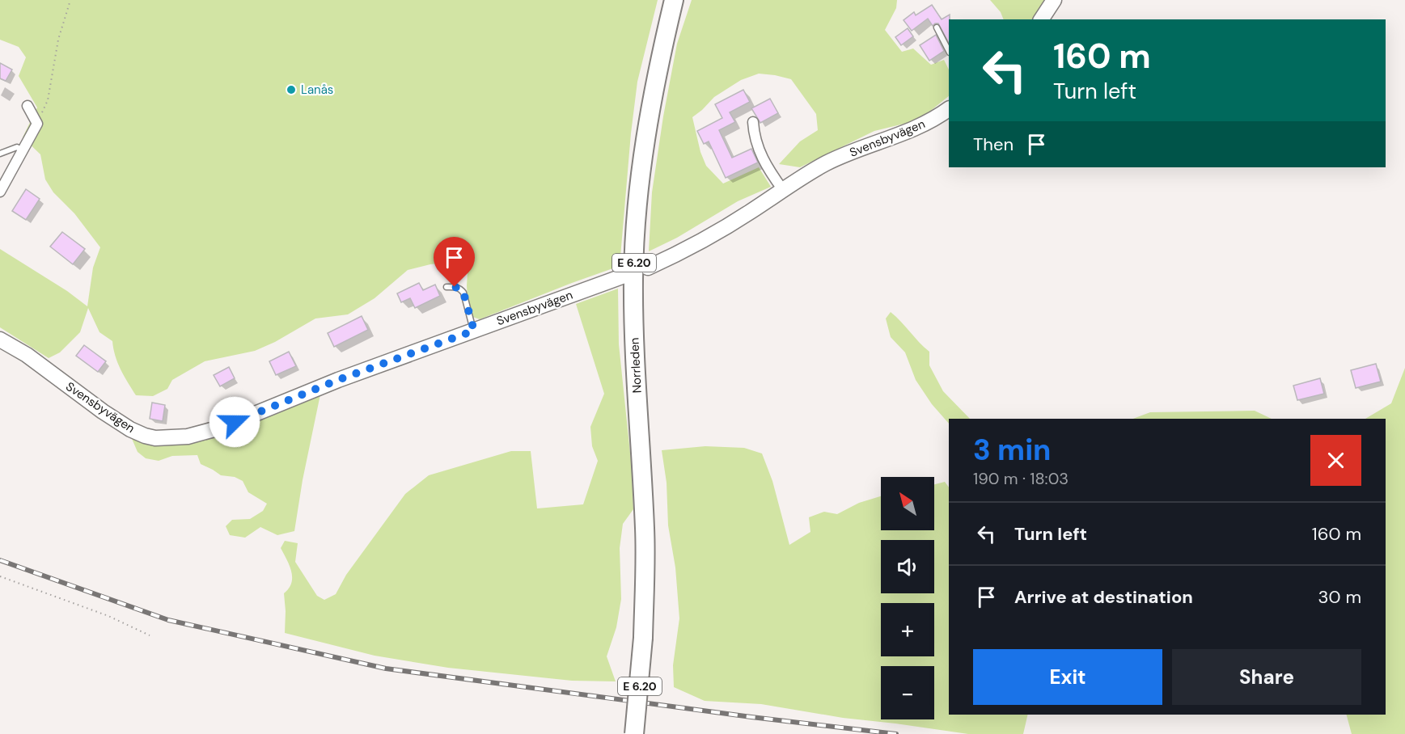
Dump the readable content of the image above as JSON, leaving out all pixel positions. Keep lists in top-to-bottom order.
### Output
{
  "streets": {
    "highway": ["E 6.20", "Norrleden"],
    "street": ["Svensbyvägen"]
  },
  "places": ["Lanås"],
  "north": "top left",
  "page": {
    "turn": ["160 m", "Turn left"],
    "then": "Then",
    "heading": ["3 min", "190 m · 18:03"],
    "map_buttons": ["+", "−"],
    "list": [
      {
        "name": "Turn left",
        "value": "160 m"
      },
      {
        "name": "Arrive at destination",
        "value": "30 m"
      }
    ],
    "buttons": ["Exit", "Share"]
  }
}
